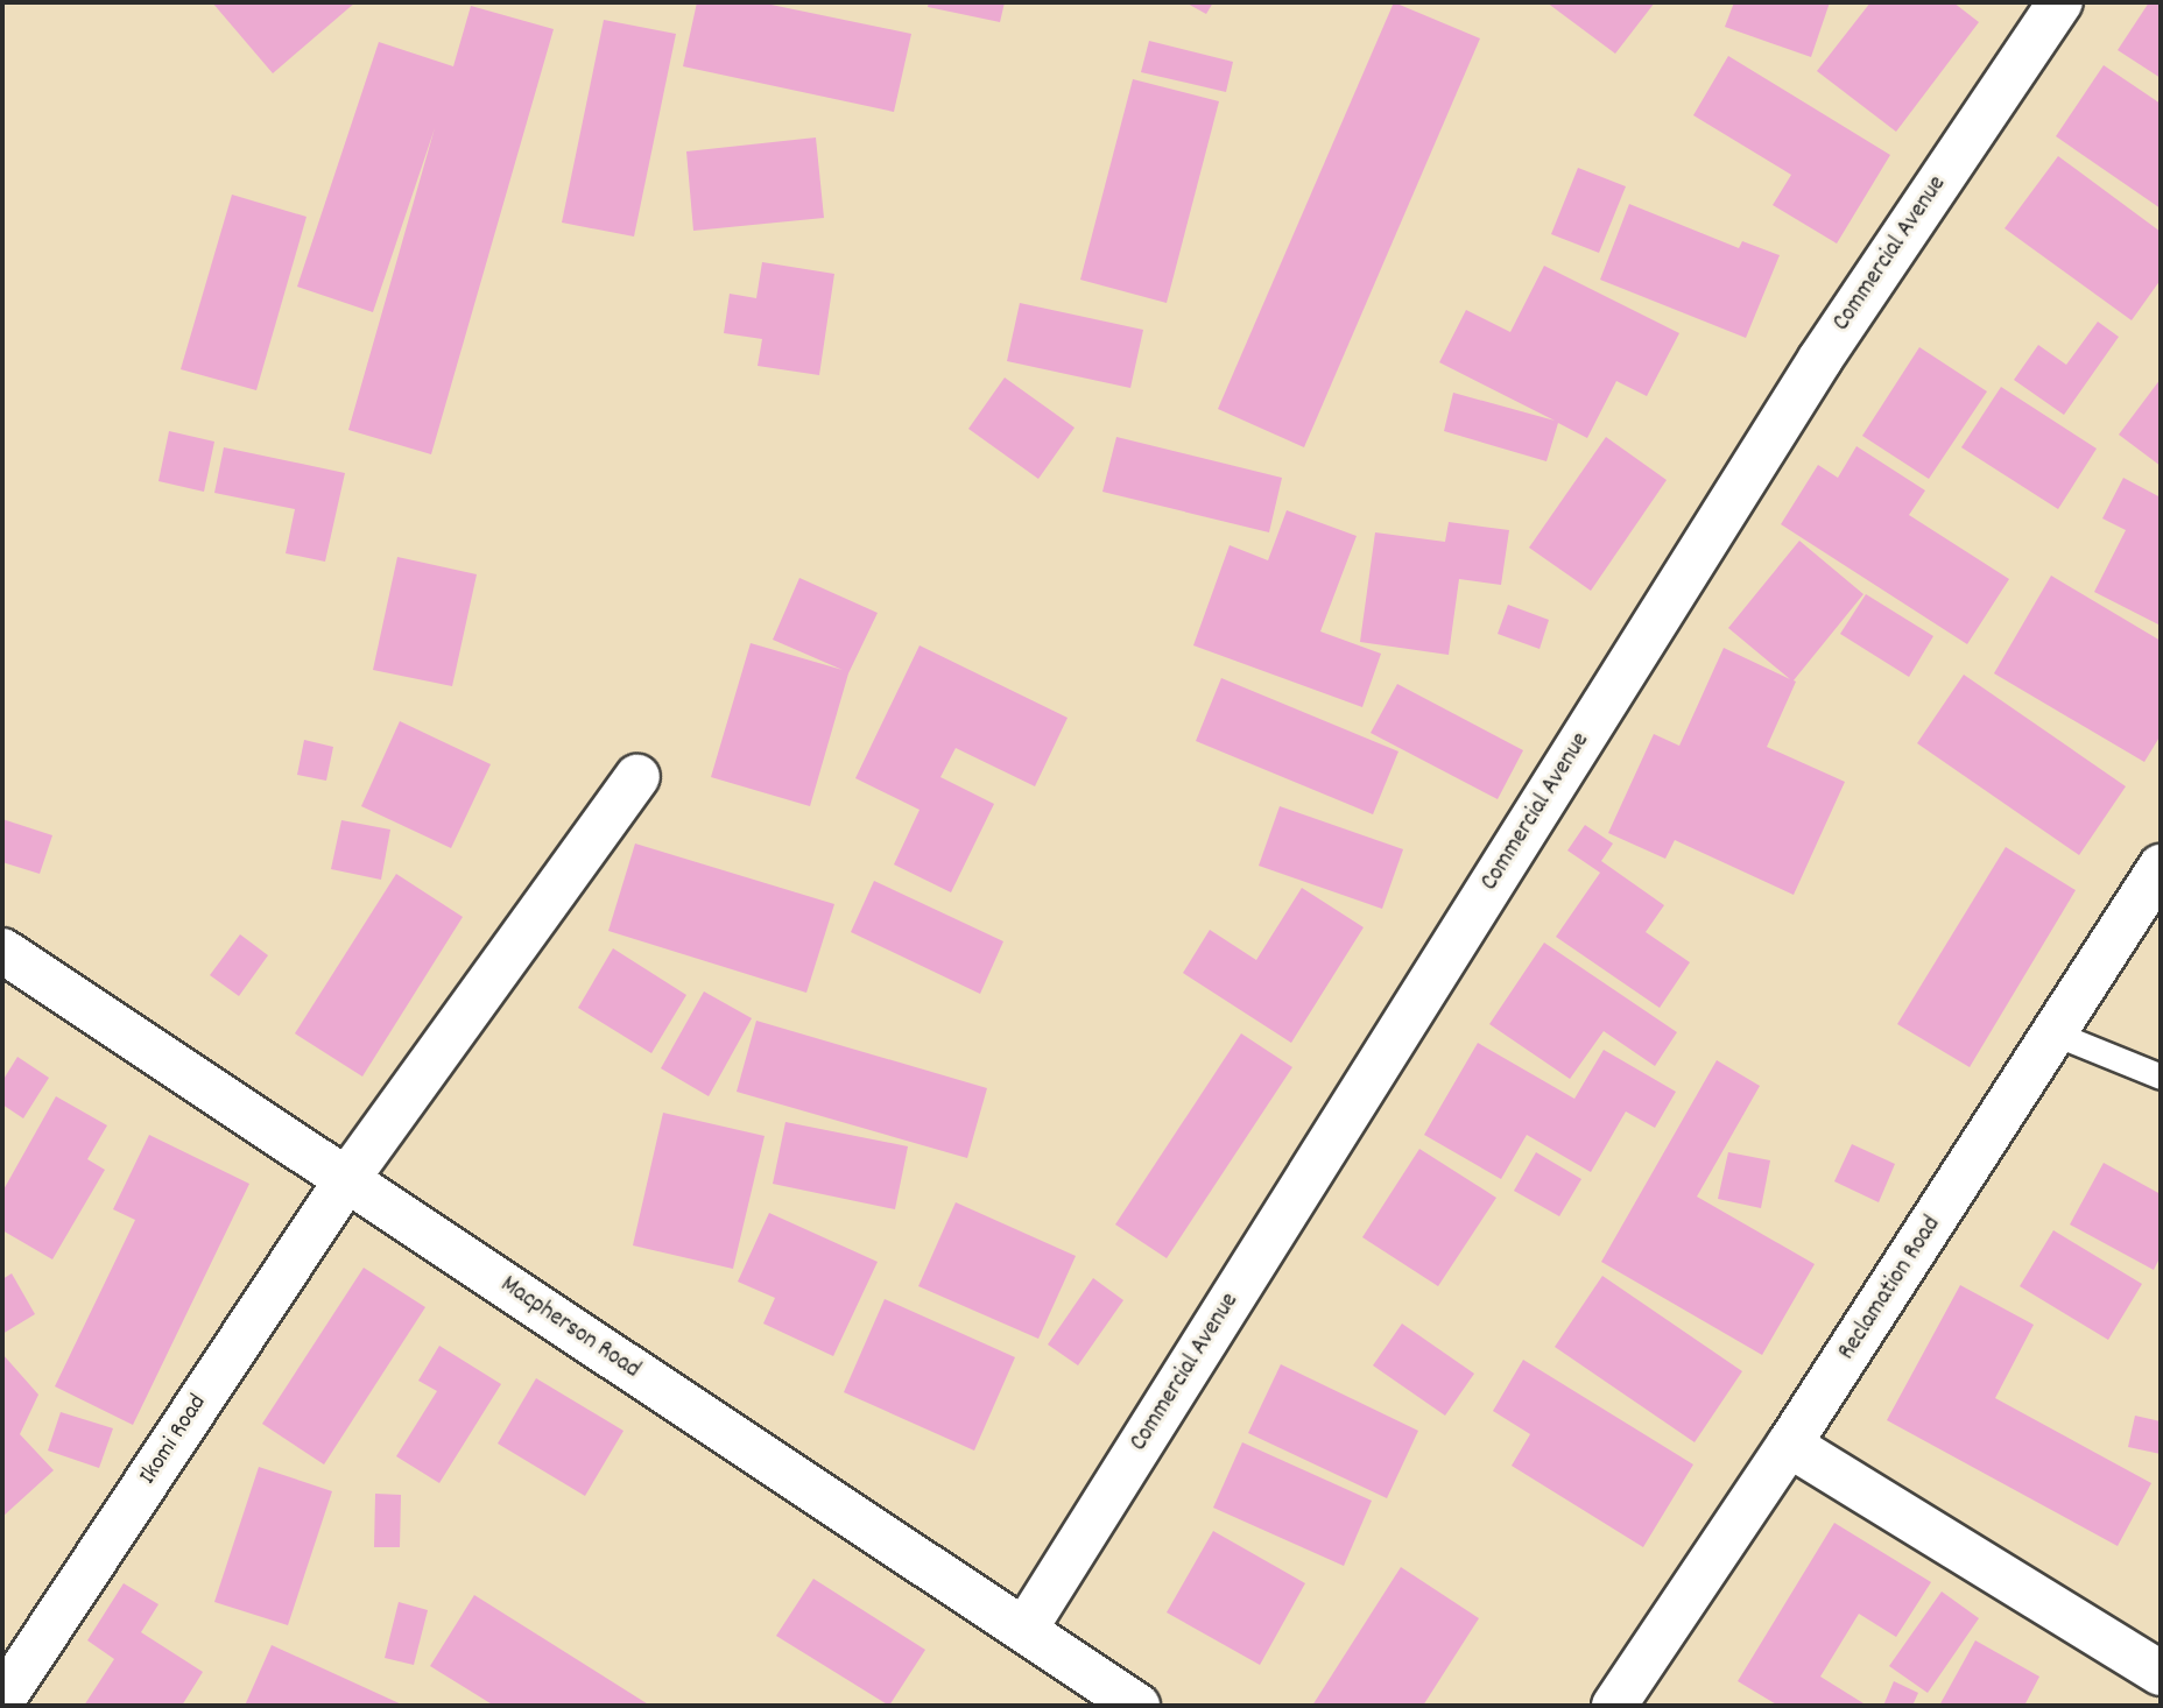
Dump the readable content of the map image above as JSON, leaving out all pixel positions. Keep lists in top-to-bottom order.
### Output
{
  "streets": {
    "street": [
      "Commercial Avenue",
      "Reclamation Road",
      "Macpherson Road",
      "Ikomi Road"
    ]
  },
  "crossings": [
    ["Commercial Avenue", "Macpherson Road"],
    ["Macpherson Road", "Ikomi Road"]
  ]
}
